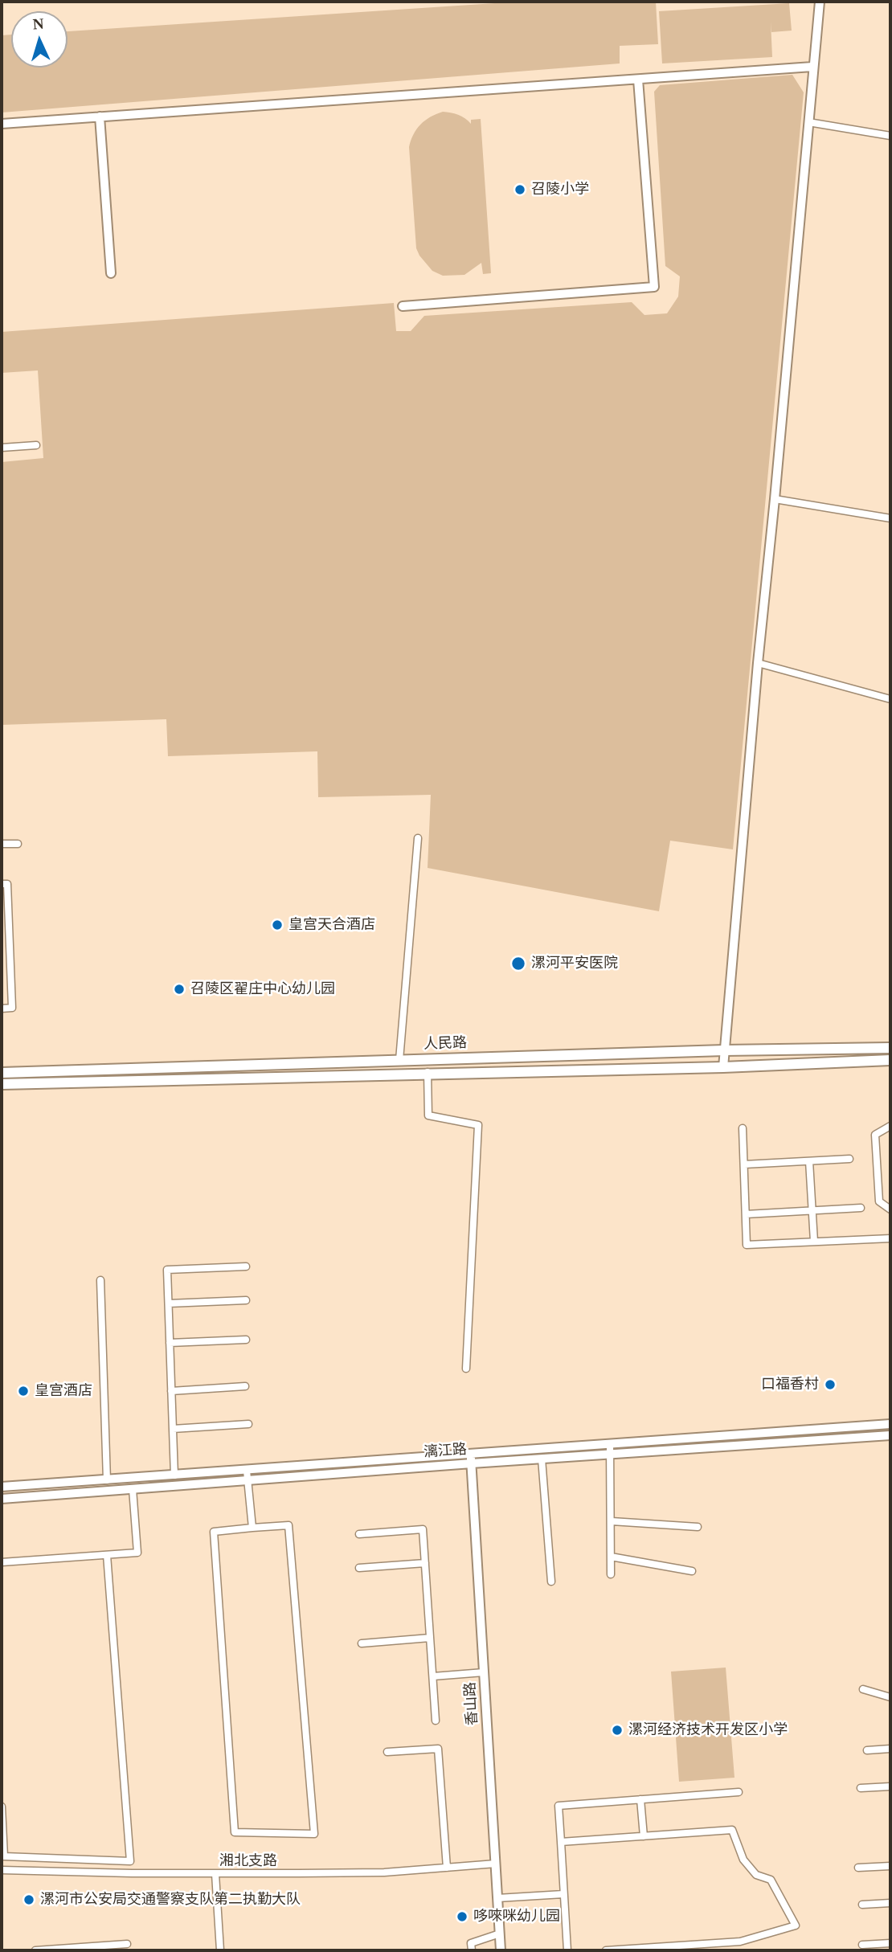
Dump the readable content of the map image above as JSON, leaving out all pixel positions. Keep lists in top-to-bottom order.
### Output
{
  "streets": {
    "main road": ["人民路"],
    "street": ["漓江路", "香山路", "湘北支路"]
  },
  "crossings": [
    ["漓江路", "香山路"],
    ["香山路", "湘北支路"]
  ],
  "places": [
    "召陵小学",
    "皇宫天合酒店",
    "漯河平安医院",
    "召陵区翟庄中心幼儿园",
    "口福香村",
    "皇宫酒店",
    "漯河经济技术开发区小学",
    "漯河市公安局交通警察支队第二执勤大队",
    "哆唻咪幼儿园"
  ],
  "north": "top"
}
